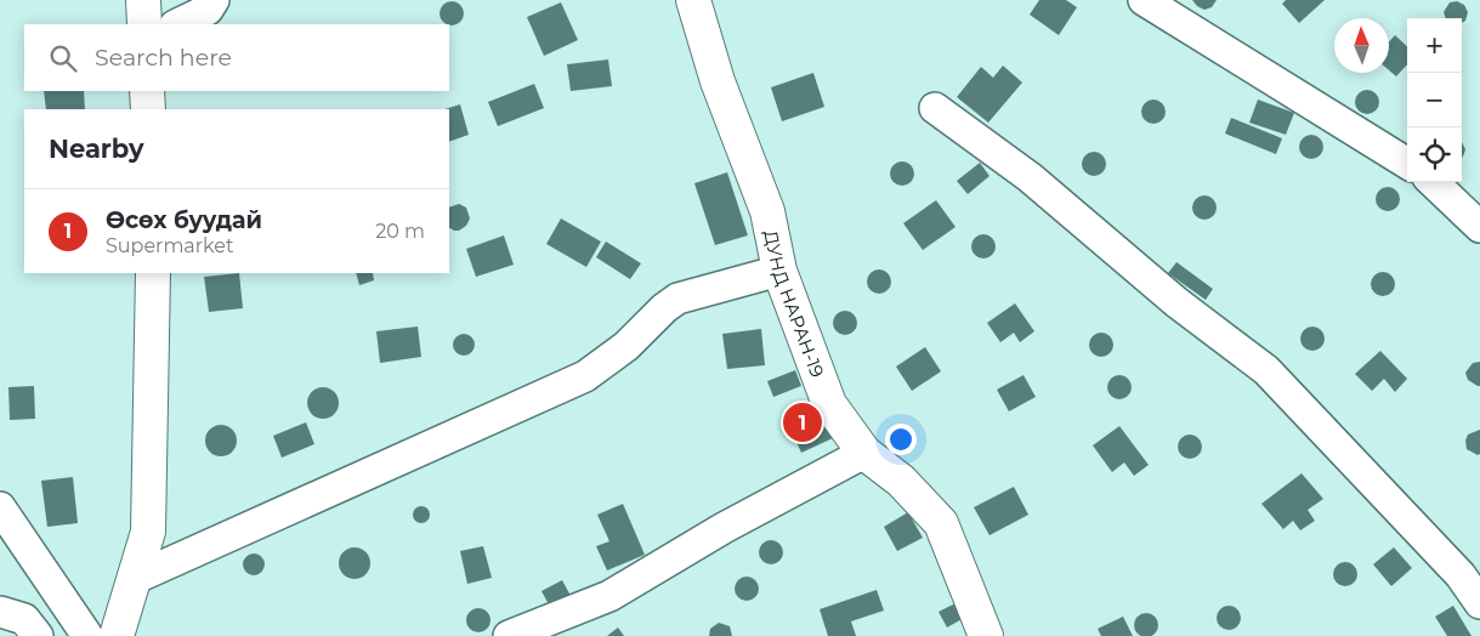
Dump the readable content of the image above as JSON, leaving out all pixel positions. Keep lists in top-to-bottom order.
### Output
{
  "streets": {
    "street": ["ДУНД НАРАН-19"]
  },
  "north": "top",
  "page": {
    "map_buttons": ["+", "−"],
    "search": "Search here",
    "heading": "Nearby",
    "list": [
      {
        "mark": "1",
        "name": "Өсөх буудай",
        "note": "Supermarket",
        "value": "20 m"
      }
    ],
    "pins": "1"
  }
}
